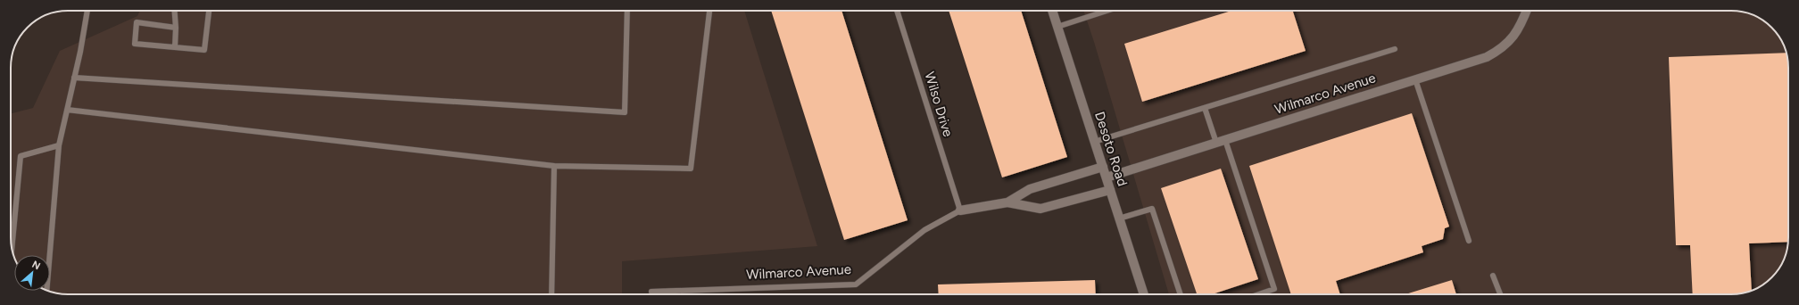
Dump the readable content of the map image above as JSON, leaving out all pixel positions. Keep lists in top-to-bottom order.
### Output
{
  "streets": {
    "street": ["Wilmarco Avenue", "Desoto Road"],
    "lane": ["Wilso Drive"]
  },
  "crossings": [
    ["Wilmarco Avenue", "Wilso Drive"],
    ["Wilmarco Avenue", "Desoto Road"]
  ],
  "north": "top right"
}
